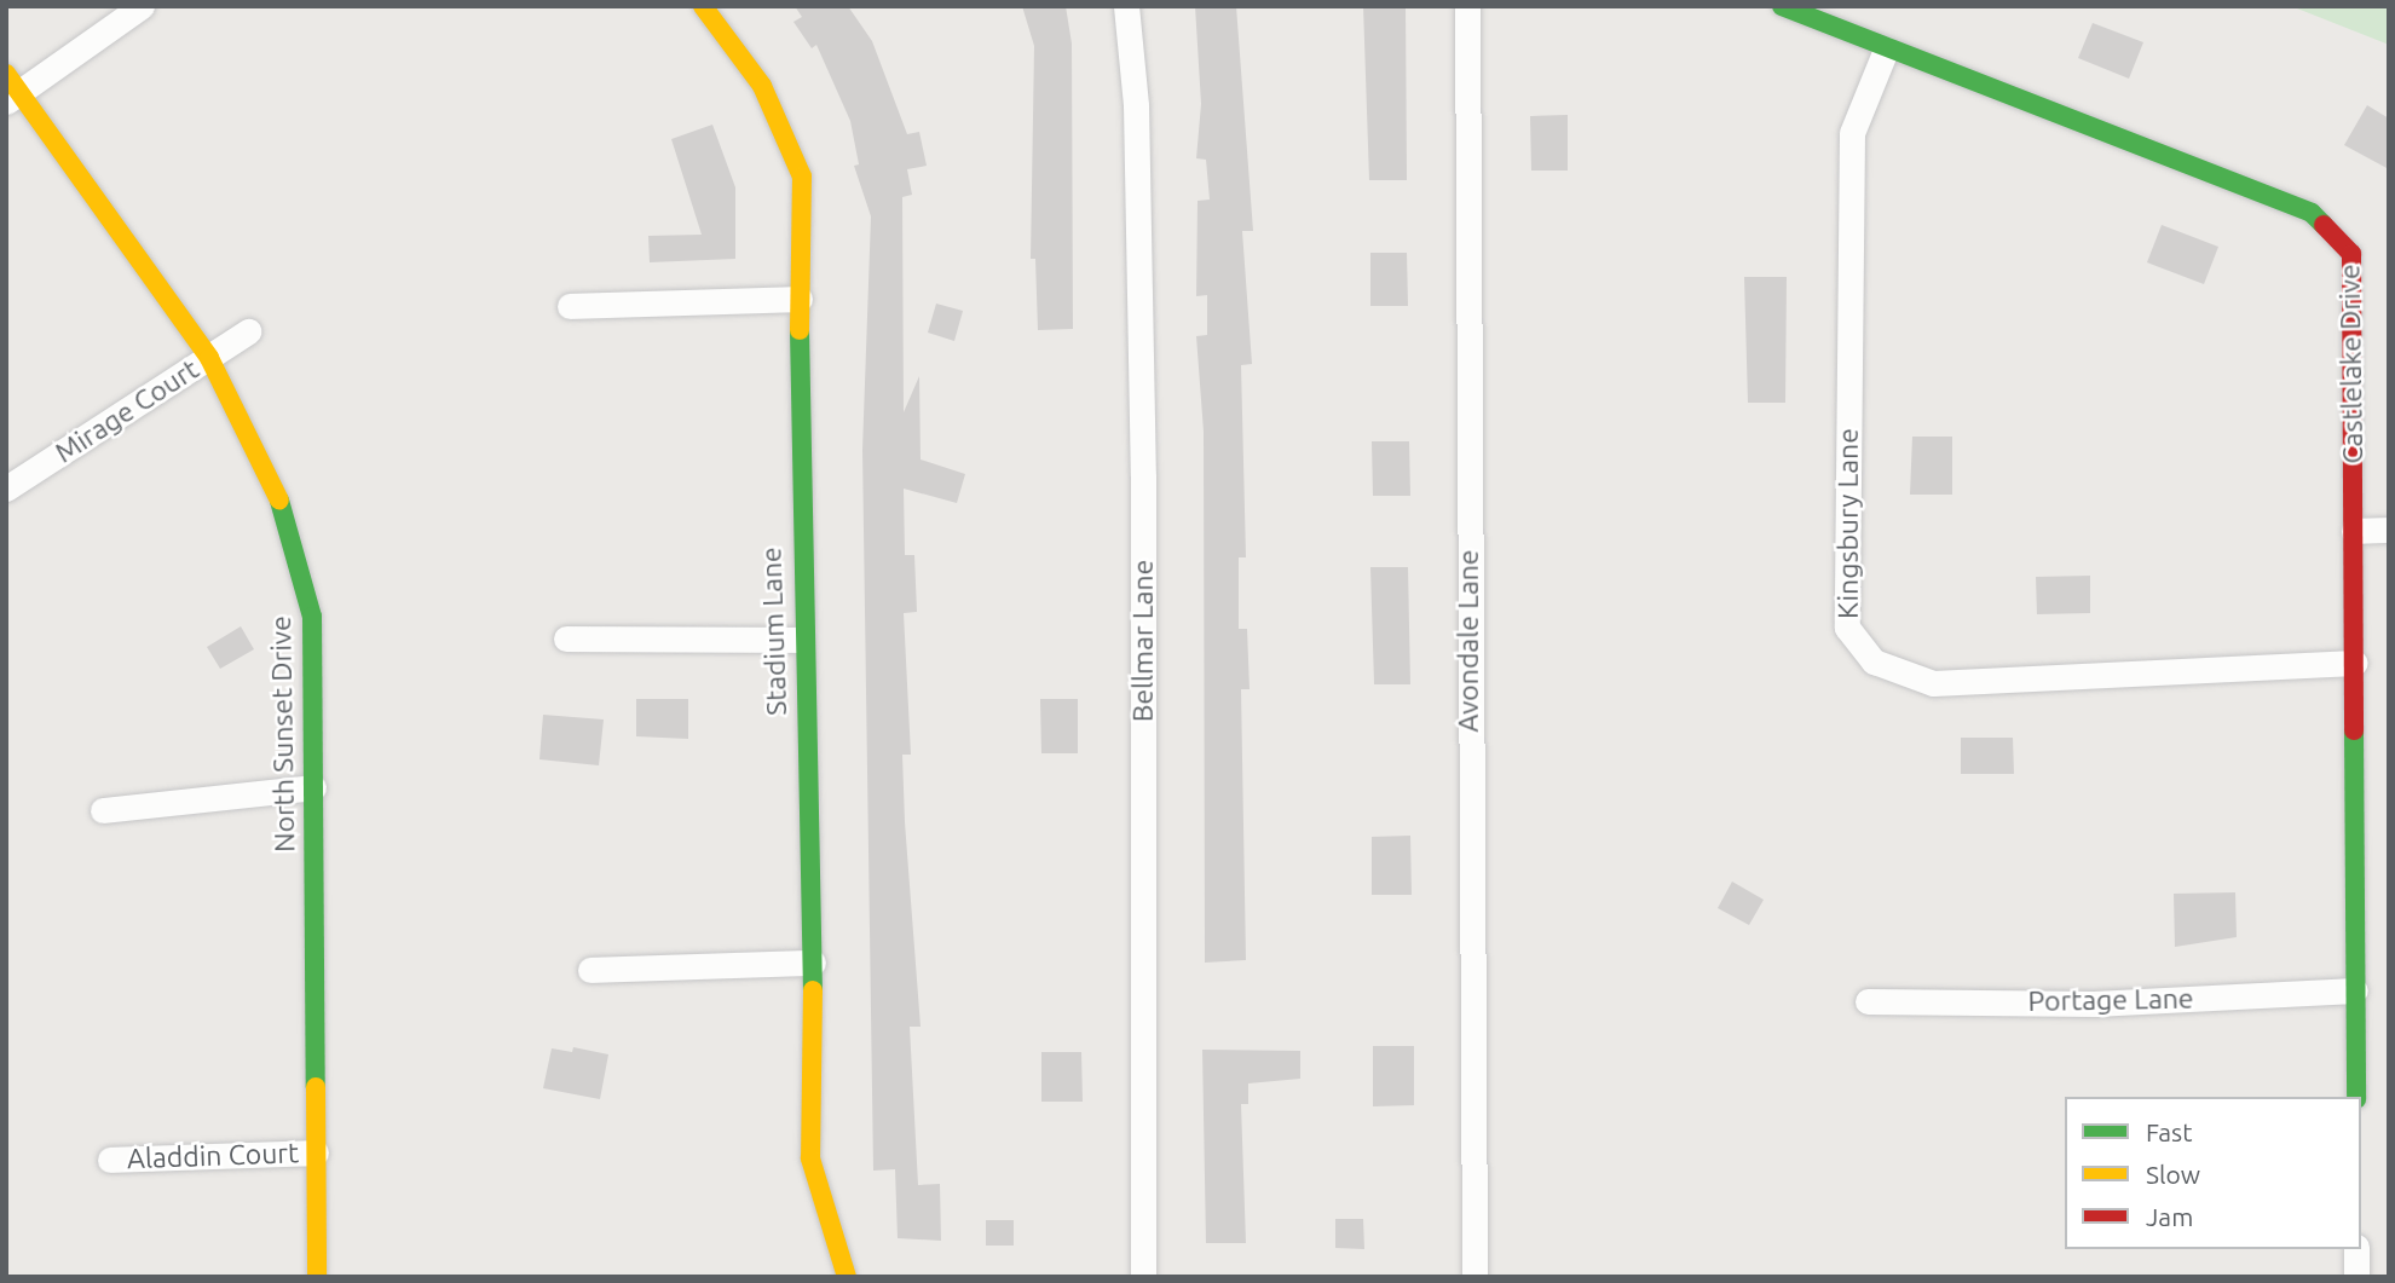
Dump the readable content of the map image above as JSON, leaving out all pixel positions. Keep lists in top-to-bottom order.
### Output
{
  "streets": {
    "street": [
      "Castlelake Drive",
      "Mirage Court",
      "Kingsbury Lane",
      "Stadium Lane",
      "Bellmar Lane",
      "Avondale Lane",
      "North Sunset Drive",
      "Portage Lane",
      "Aladdin Court"
    ]
  },
  "crossings": [
    ["Castlelake Drive", "Kingsbury Lane"],
    ["Castlelake Drive", "Portage Lane"],
    ["Mirage Court", "North Sunset Drive"],
    ["North Sunset Drive", "Aladdin Court"]
  ],
  "legend": ["Fast", "Slow", "Jam"]
}
